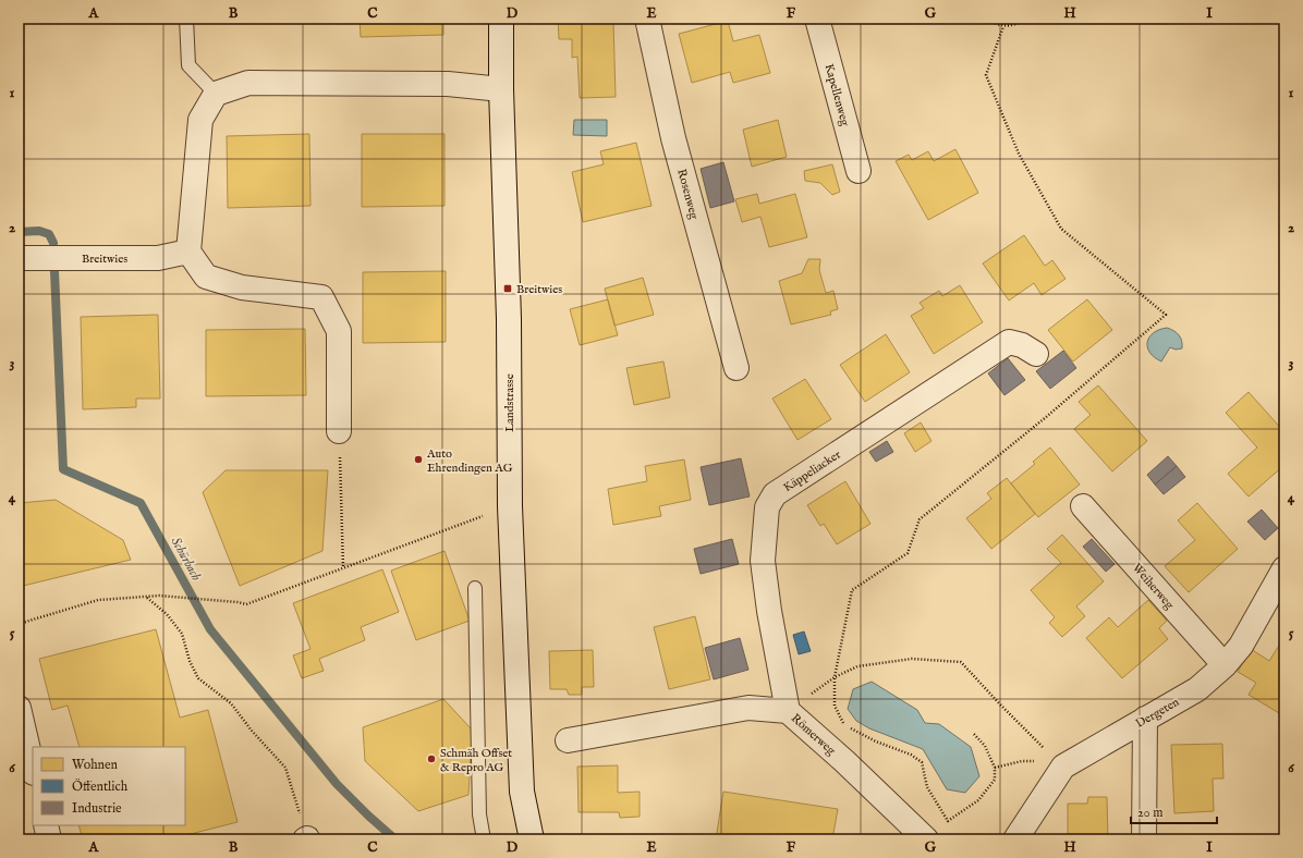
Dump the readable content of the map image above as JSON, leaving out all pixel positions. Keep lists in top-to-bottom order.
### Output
{
  "streets": {
    "street": [
      "Kapellenweg",
      "Rosenweg",
      "Breitwies",
      "Landstrasse",
      "Käppeliacker",
      "Weiherweg",
      "Dergeten",
      "Römerweg"
    ]
  },
  "crossings": [
    ["Käppeliacker", "Römerweg"],
    ["Weiherweg", "Dergeten"]
  ],
  "water": ["Schürbach"],
  "places": {
    "transit": ["Breitwies"],
    "other": ["Auto Ehrendingen AG", "Schmäh Offset & Repro AG"]
  },
  "legend": ["Wohnen", "Öffentlich", "Industrie"],
  "scale_bar": "20 m",
  "grid": {
    "columns": [
      "A",
      "B",
      "C",
      "D",
      "E",
      "F",
      "G",
      "H",
      "I"
    ],
    "rows": [
      "1",
      "2",
      "3",
      "4",
      "5",
      "6"
    ]
  }
}
